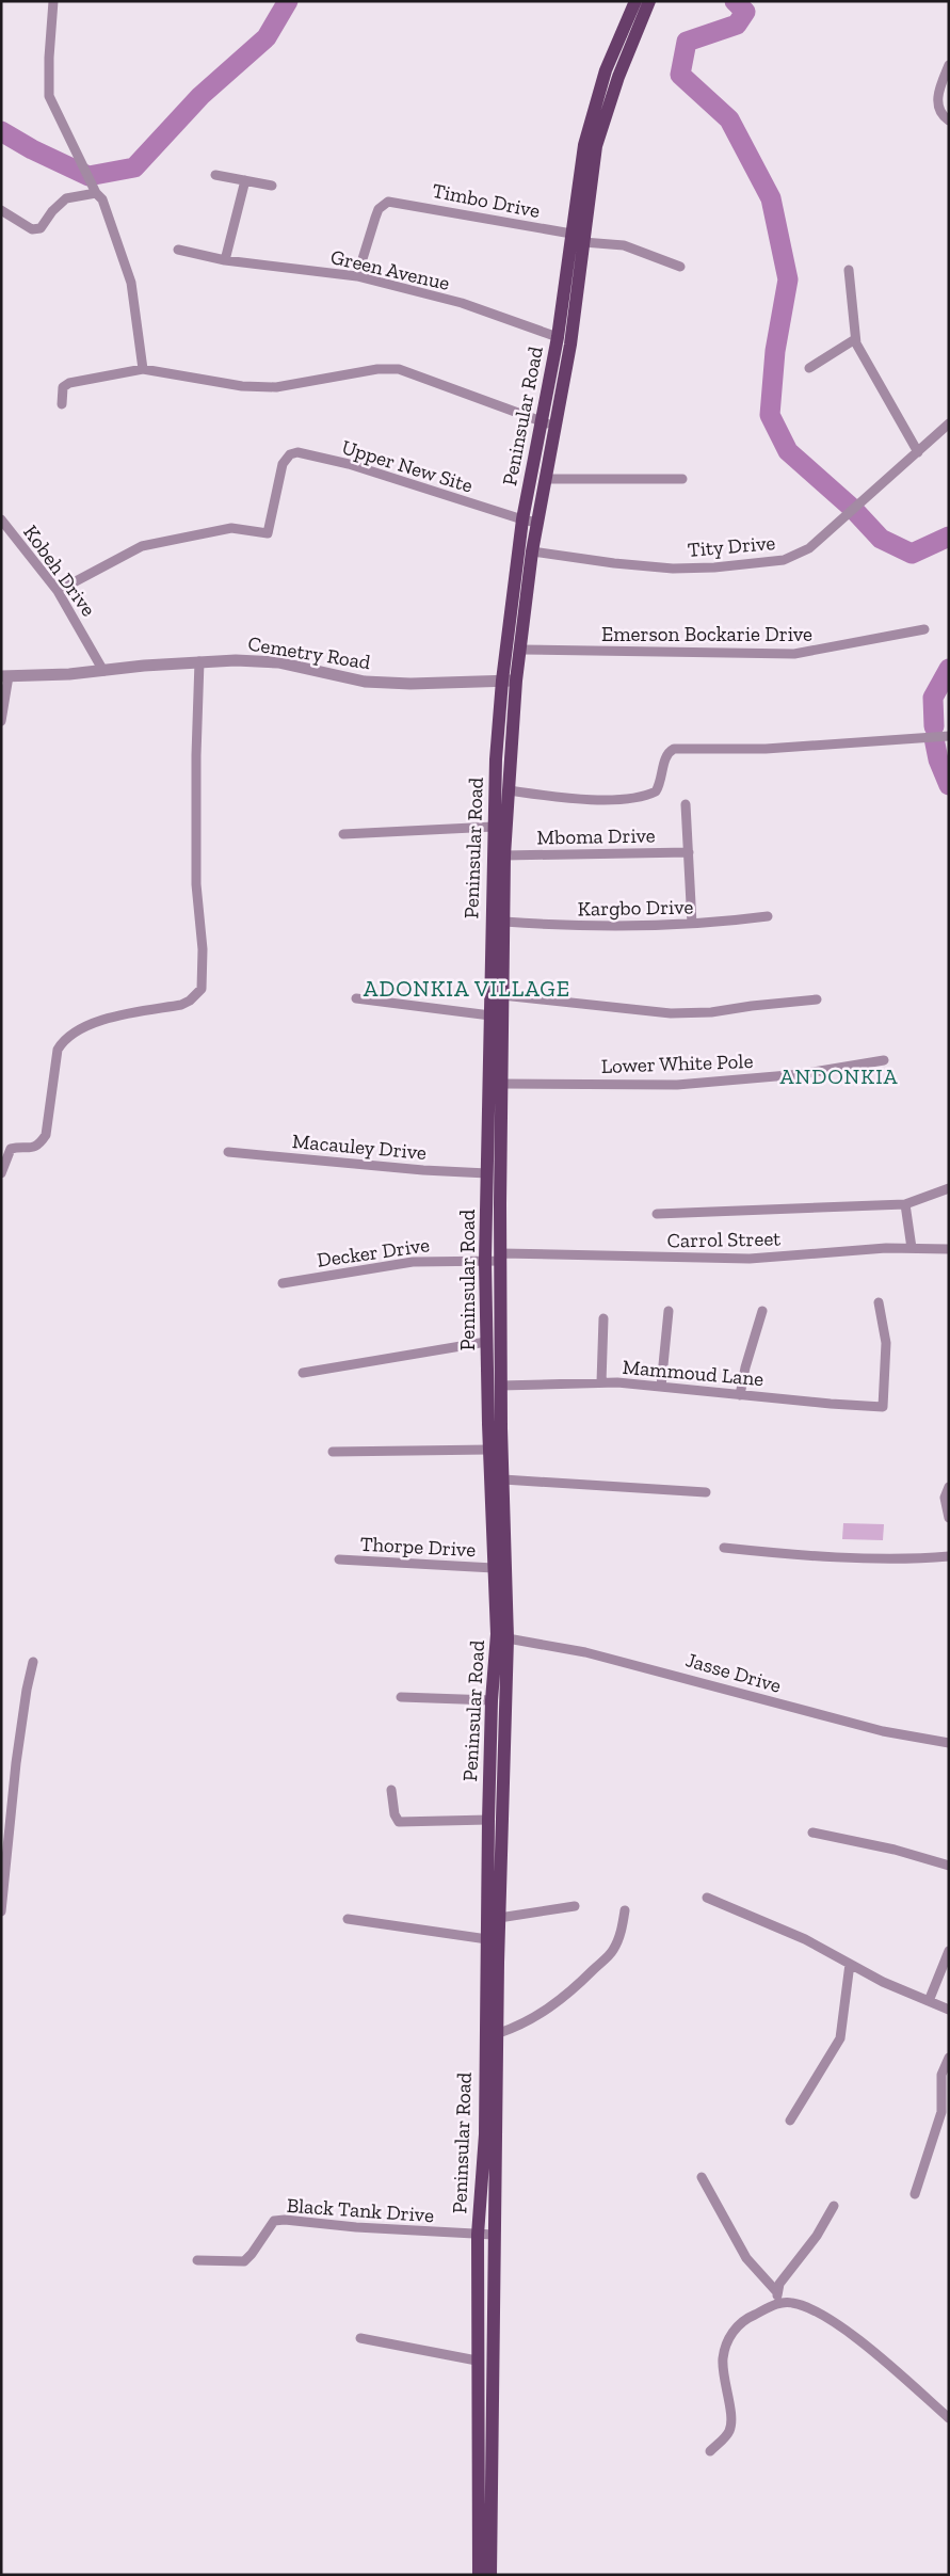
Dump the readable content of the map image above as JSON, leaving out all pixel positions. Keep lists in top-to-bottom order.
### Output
{
  "streets": {
    "main road": ["Peninsular Road"],
    "street": [
      "Timbo Drive",
      "Green Avenue",
      "Upper New Site",
      "Tity Drive",
      "Kobeh Drive",
      "Emerson Bockarie Drive",
      "Cemetry Road",
      "Mboma Drive",
      "Kargbo Drive",
      "Lower White Pole",
      "Macauley Drive",
      "Carrol Street",
      "Decker Drive",
      "Mammoud Lane",
      "Thorpe Drive",
      "Jasse Drive",
      "Black Tank Drive"
    ]
  },
  "crossings": [
    ["Timbo Drive", "Green Avenue"],
    ["Timbo Drive", "Peninsular Road"],
    ["Green Avenue", "Peninsular Road"],
    ["Peninsular Road", "Upper New Site"],
    ["Peninsular Road", "Tity Drive"],
    ["Peninsular Road", "Emerson Bockarie Drive"],
    ["Peninsular Road", "Cemetry Road"],
    ["Peninsular Road", "Mboma Drive"],
    ["Peninsular Road", "Kargbo Drive"],
    ["Peninsular Road", "Lower White Pole"],
    ["Peninsular Road", "Macauley Drive"],
    ["Peninsular Road", "Carrol Street"],
    ["Peninsular Road", "Decker Drive"],
    ["Peninsular Road", "Mammoud Lane"],
    ["Peninsular Road", "Thorpe Drive"],
    ["Peninsular Road", "Jasse Drive"],
    ["Peninsular Road", "Black Tank Drive"],
    ["Upper New Site", "Kobeh Drive"],
    ["Kobeh Drive", "Cemetry Road"],
    ["Carrol Street", "Decker Drive"]
  ],
  "districts": ["ADONKIA VILLAGE", "ANDONKIA"]
}
